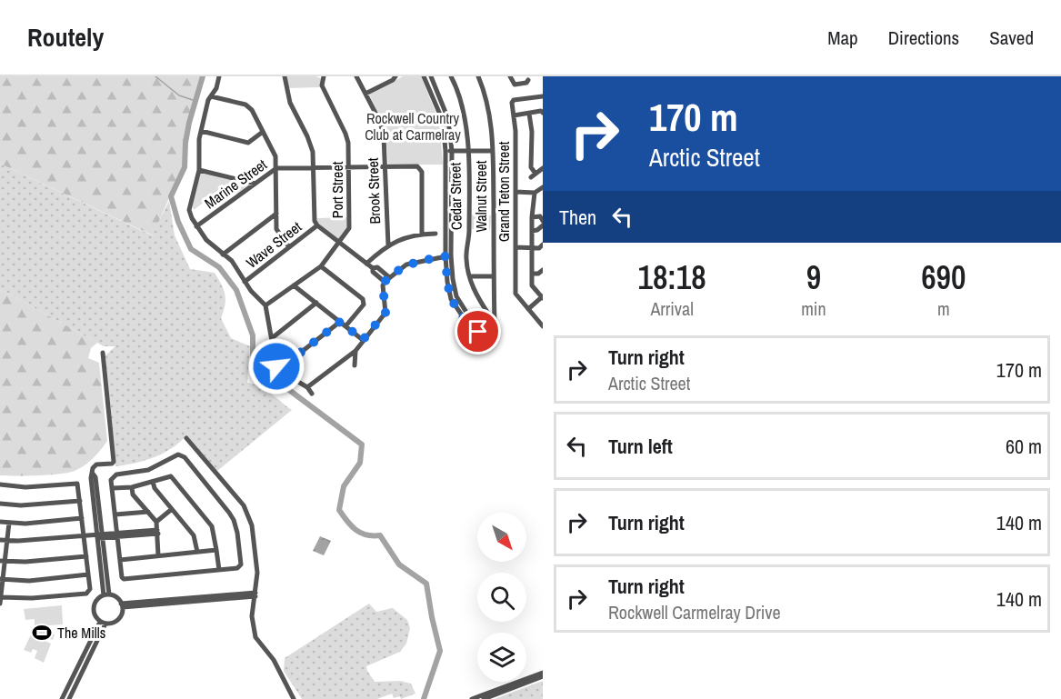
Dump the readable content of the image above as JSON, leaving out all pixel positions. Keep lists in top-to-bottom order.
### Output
{
  "streets": {
    "street": [
      "Marine Street",
      "Port Street",
      "Brook Street",
      "Grand Teton Street",
      "Cedar Street",
      "Walnut Street",
      "Wave Street"
    ]
  },
  "crossings": [
    ["Marine Street", "Port Street"],
    ["Marine Street", "Brook Street"]
  ],
  "parks": ["Rockwell Country Club at Carmelray"],
  "places": {
    "sports": ["The Mills"]
  },
  "north": "bottom right",
  "page": {
    "header": "Routely",
    "nav": ["Map", "Directions", "Saved"],
    "turn": ["170 m", "Arctic Street"],
    "then": "Then",
    "eta": [
      "18:18",
      "Arrival",
      "9",
      "min",
      "690",
      "m"
    ],
    "list": [
      {
        "name": "Turn right",
        "note": "Arctic Street",
        "value": "170 m"
      },
      {
        "name": "Turn left",
        "value": "60 m"
      },
      {
        "name": "Turn right",
        "value": "140 m"
      },
      {
        "name": "Turn right",
        "note": "Rockwell Carmelray Drive",
        "value": "140 m"
      }
    ]
  }
}
